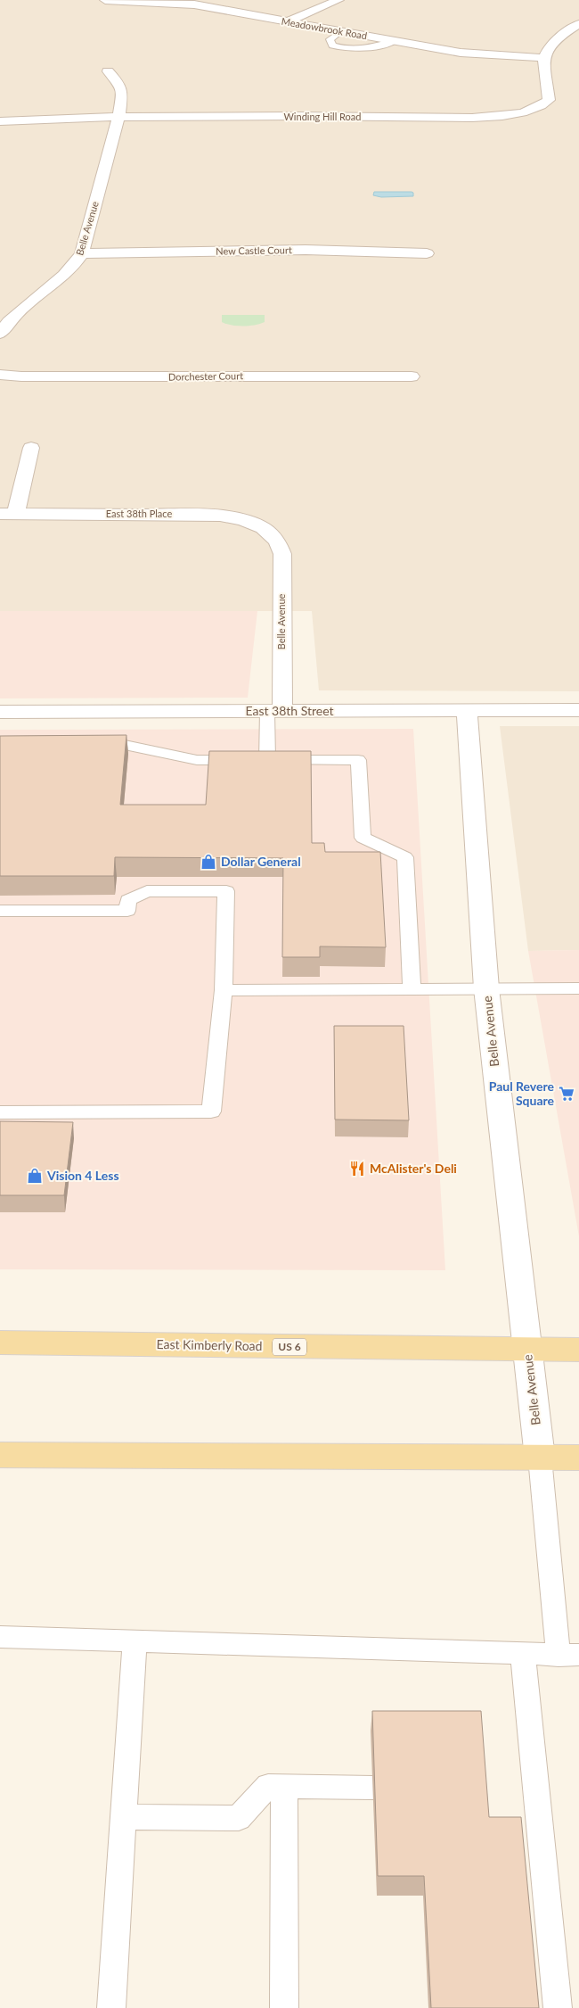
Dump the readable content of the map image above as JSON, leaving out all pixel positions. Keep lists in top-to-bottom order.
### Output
{
  "streets": {
    "main road": ["East Kimberly Road", "US 6"],
    "street": [
      "Meadowbrook Road",
      "Winding Hill Road",
      "Belle Avenue",
      "New Castle Court",
      "Dorchester Court",
      "East 38th Place",
      "East 38th Street"
    ]
  },
  "crossings": [
    ["Meadowbrook Road", "Winding Hill Road"],
    ["Winding Hill Road", "Belle Avenue"],
    ["Belle Avenue", "New Castle Court"],
    ["Belle Avenue", "East 38th Place"],
    ["Belle Avenue", "East 38th Street"],
    ["Belle Avenue", "East Kimberly Road"]
  ],
  "places": {
    "shop": ["Dollar General", "Vision 4 Less"],
    "supermarket": ["Paul Revere Square"],
    "restaurant": ["McAlister's Deli"]
  }
}
